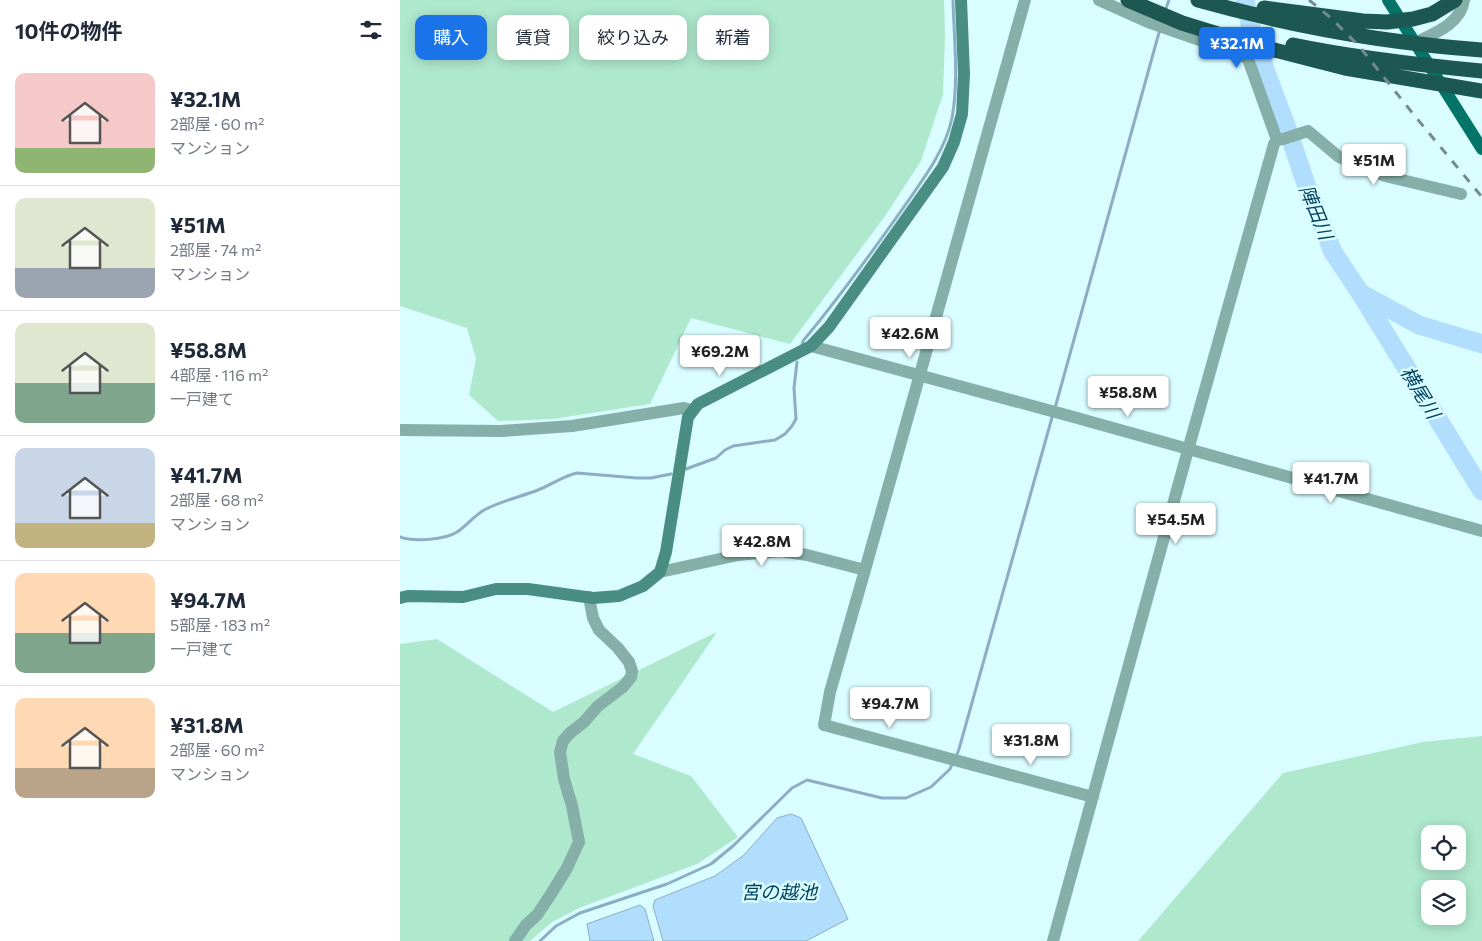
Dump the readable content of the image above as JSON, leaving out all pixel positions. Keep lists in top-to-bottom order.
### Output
{
  "water": ["陣田川", "横尾川", "宮の越池"],
  "page": {
    "heading": "10件の物件",
    "chip": [
      "購入",
      "賃貸",
      "絞り込み",
      "新着"
    ],
    "price": [
      "¥32.1M",
      "¥51M",
      "¥42.6M",
      "¥69.2M",
      "¥58.8M",
      "¥41.7M",
      "¥54.5M",
      "¥42.8M",
      "¥94.7M",
      "¥31.8M"
    ],
    "list": [
      {
        "name": "¥32.1M",
        "note": "2部屋 · 60 m² · マンション"
      },
      {
        "name": "¥51M",
        "note": "2部屋 · 74 m² · マンション"
      },
      {
        "name": "¥58.8M",
        "note": "4部屋 · 116 m² · 一戸建て"
      },
      {
        "name": "¥41.7M",
        "note": "2部屋 · 68 m² · マンション"
      },
      {
        "name": "¥94.7M",
        "note": "5部屋 · 183 m² · 一戸建て"
      },
      {
        "name": "¥31.8M",
        "note": "2部屋 · 60 m² · マンション"
      }
    ]
  }
}
